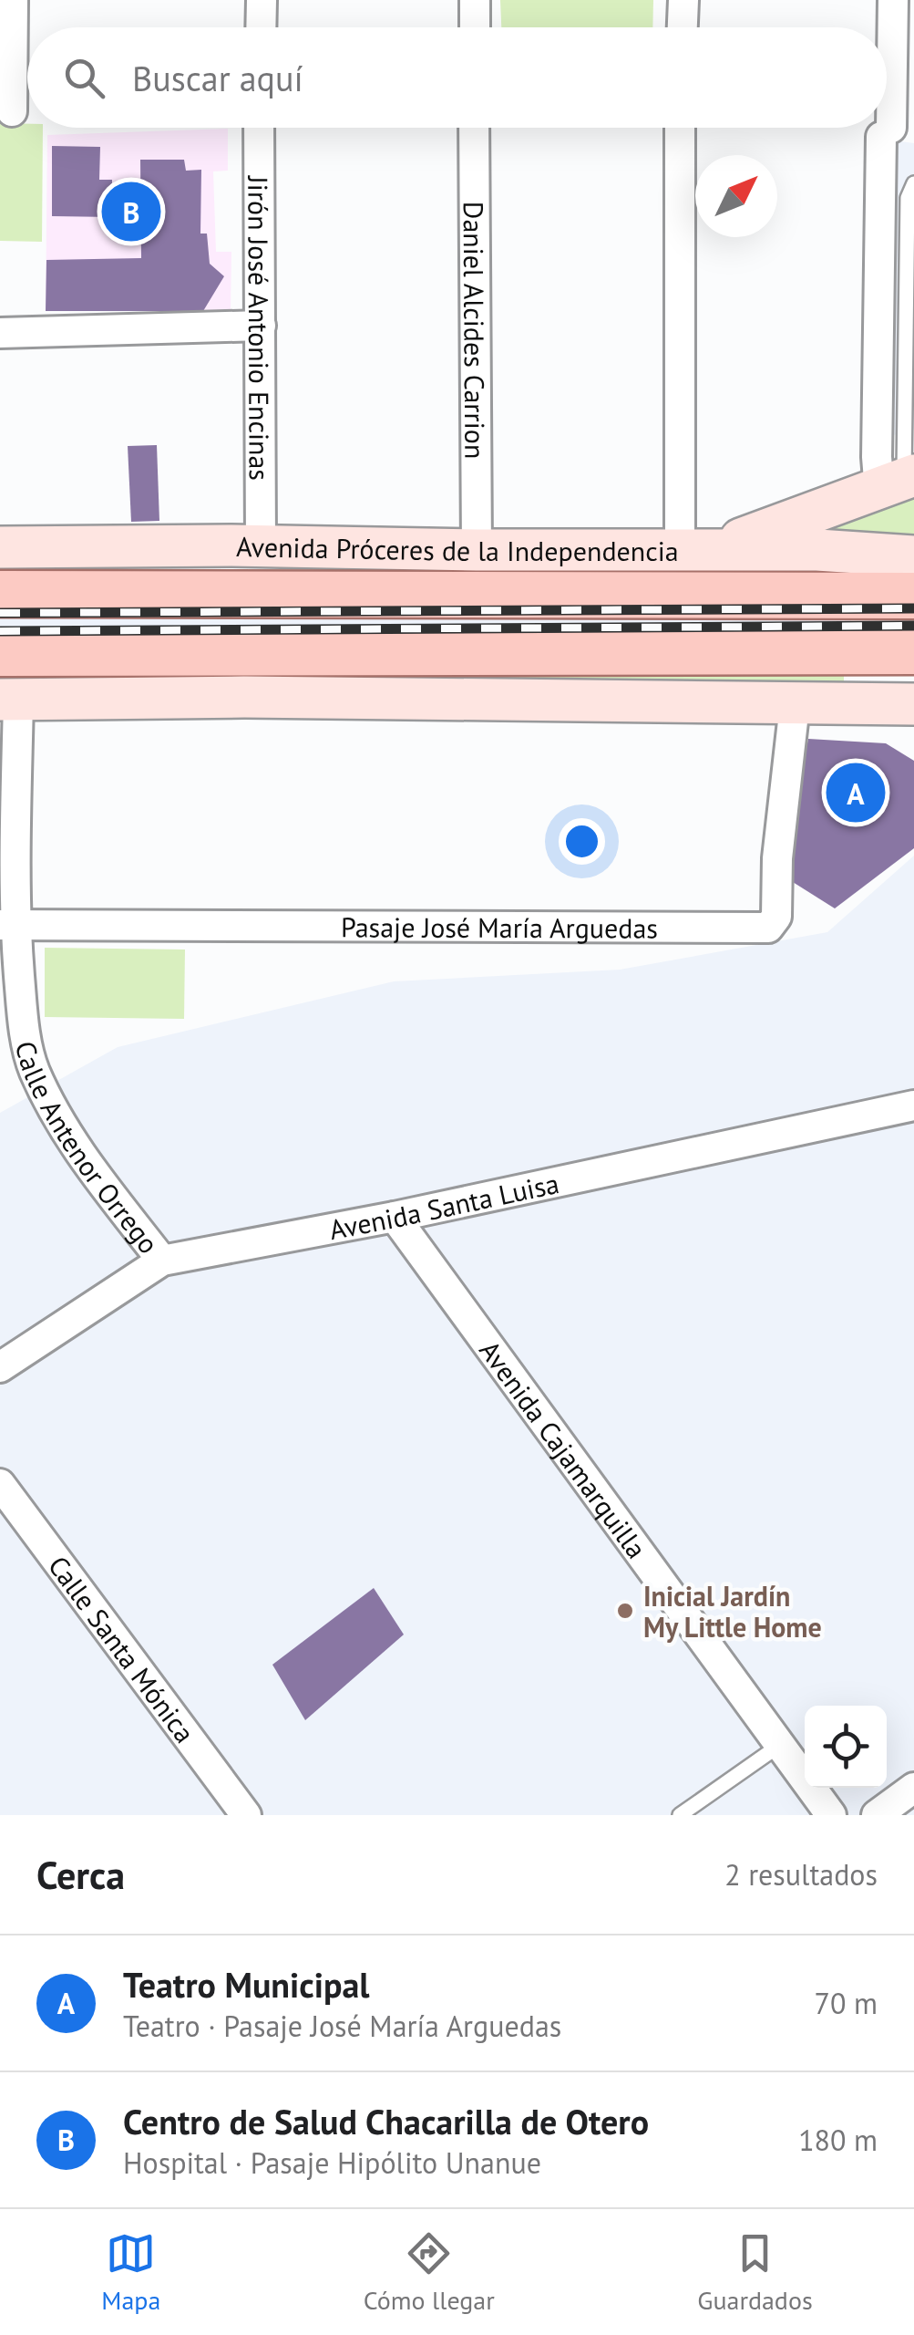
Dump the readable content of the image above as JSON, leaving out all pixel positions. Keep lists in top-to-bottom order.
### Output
{
  "streets": {
    "main road": ["Avenida Próceres de la Independencia"],
    "street": [
      "Jirón José Antonio Encinas",
      "Daniel Alcides Carrion",
      "Pasaje José María Arguedas",
      "Calle Antenor Orrego",
      "Avenida Santa Luisa",
      "Avenida Cajamarquilla",
      "Calle Santa Mónica"
    ]
  },
  "crossings": [
    ["Jirón José Antonio Encinas", "Avenida Próceres de la Independencia"],
    ["Daniel Alcides Carrion", "Avenida Próceres de la Independencia"],
    ["Pasaje José María Arguedas", "Calle Antenor Orrego"],
    ["Calle Antenor Orrego", "Avenida Santa Luisa"],
    ["Avenida Santa Luisa", "Avenida Cajamarquilla"]
  ],
  "places": ["Inicial Jardín My Little Home"],
  "north": "top right",
  "page": {
    "search": "Buscar aquí",
    "pins": ["B", "A"],
    "heading": ["Cerca", "2 resultados"],
    "list": [
      {
        "mark": "A",
        "name": "Teatro Municipal",
        "note": "Teatro · Pasaje José María Arguedas",
        "value": "70 m"
      },
      {
        "mark": "B",
        "name": "Centro de Salud Chacarilla de Otero",
        "note": "Hospital · Pasaje Hipólito Unanue",
        "value": "180 m"
      }
    ],
    "nav": ["Mapa", "Cómo llegar", "Guardados"]
  }
}
